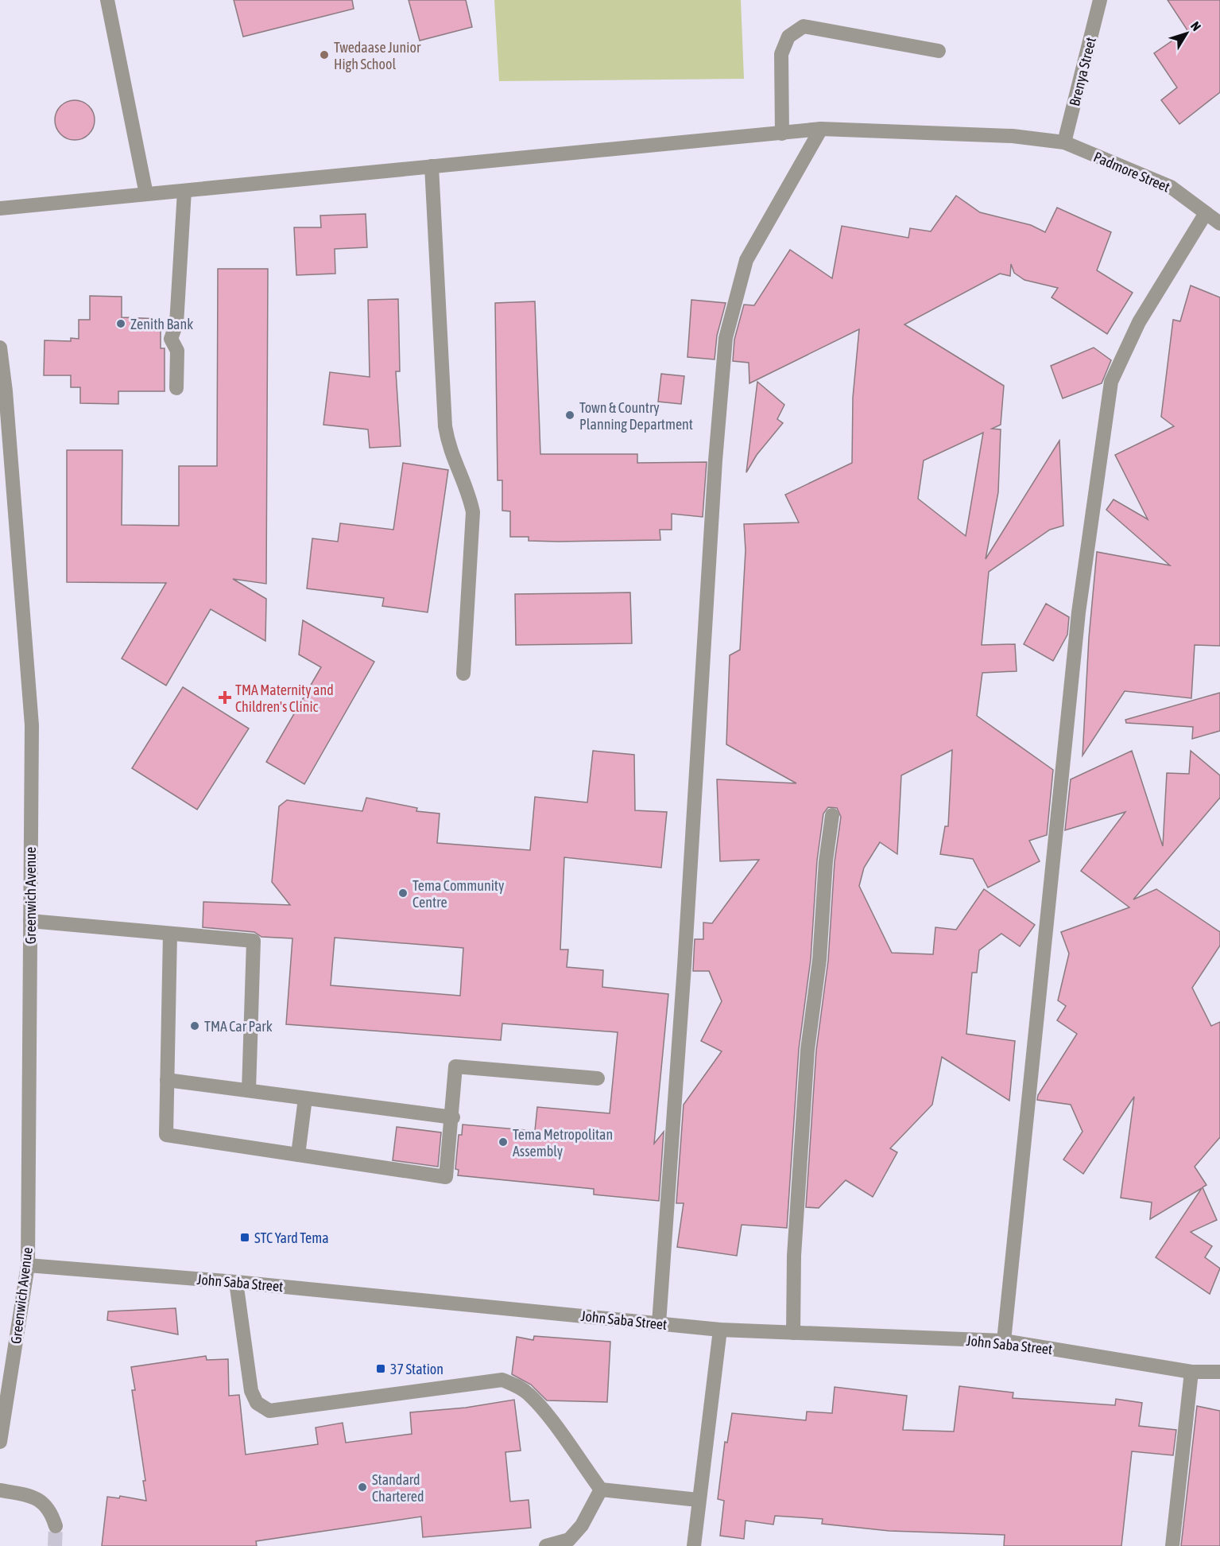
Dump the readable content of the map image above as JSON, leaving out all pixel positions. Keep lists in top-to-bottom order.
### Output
{
  "streets": {
    "street": [
      "Brenya Street",
      "Padmore Street",
      "Greenwich Avenue",
      "John Saba Street"
    ]
  },
  "crossings": [
    ["Brenya Street", "Padmore Street"],
    ["Greenwich Avenue", "John Saba Street"]
  ],
  "places": {
    "other": [
      "Twedaase Junior High School",
      "Zenith Bank",
      "Town & Country Planning Department",
      "Tema Community Centre",
      "TMA Car Park",
      "Tema Metropolitan Assembly",
      "Standard Chartered"
    ],
    "health": ["TMA Maternity and Children's Clinic"],
    "transit": ["STC Yard Tema", "37 Station"]
  },
  "north": "top right"
}
